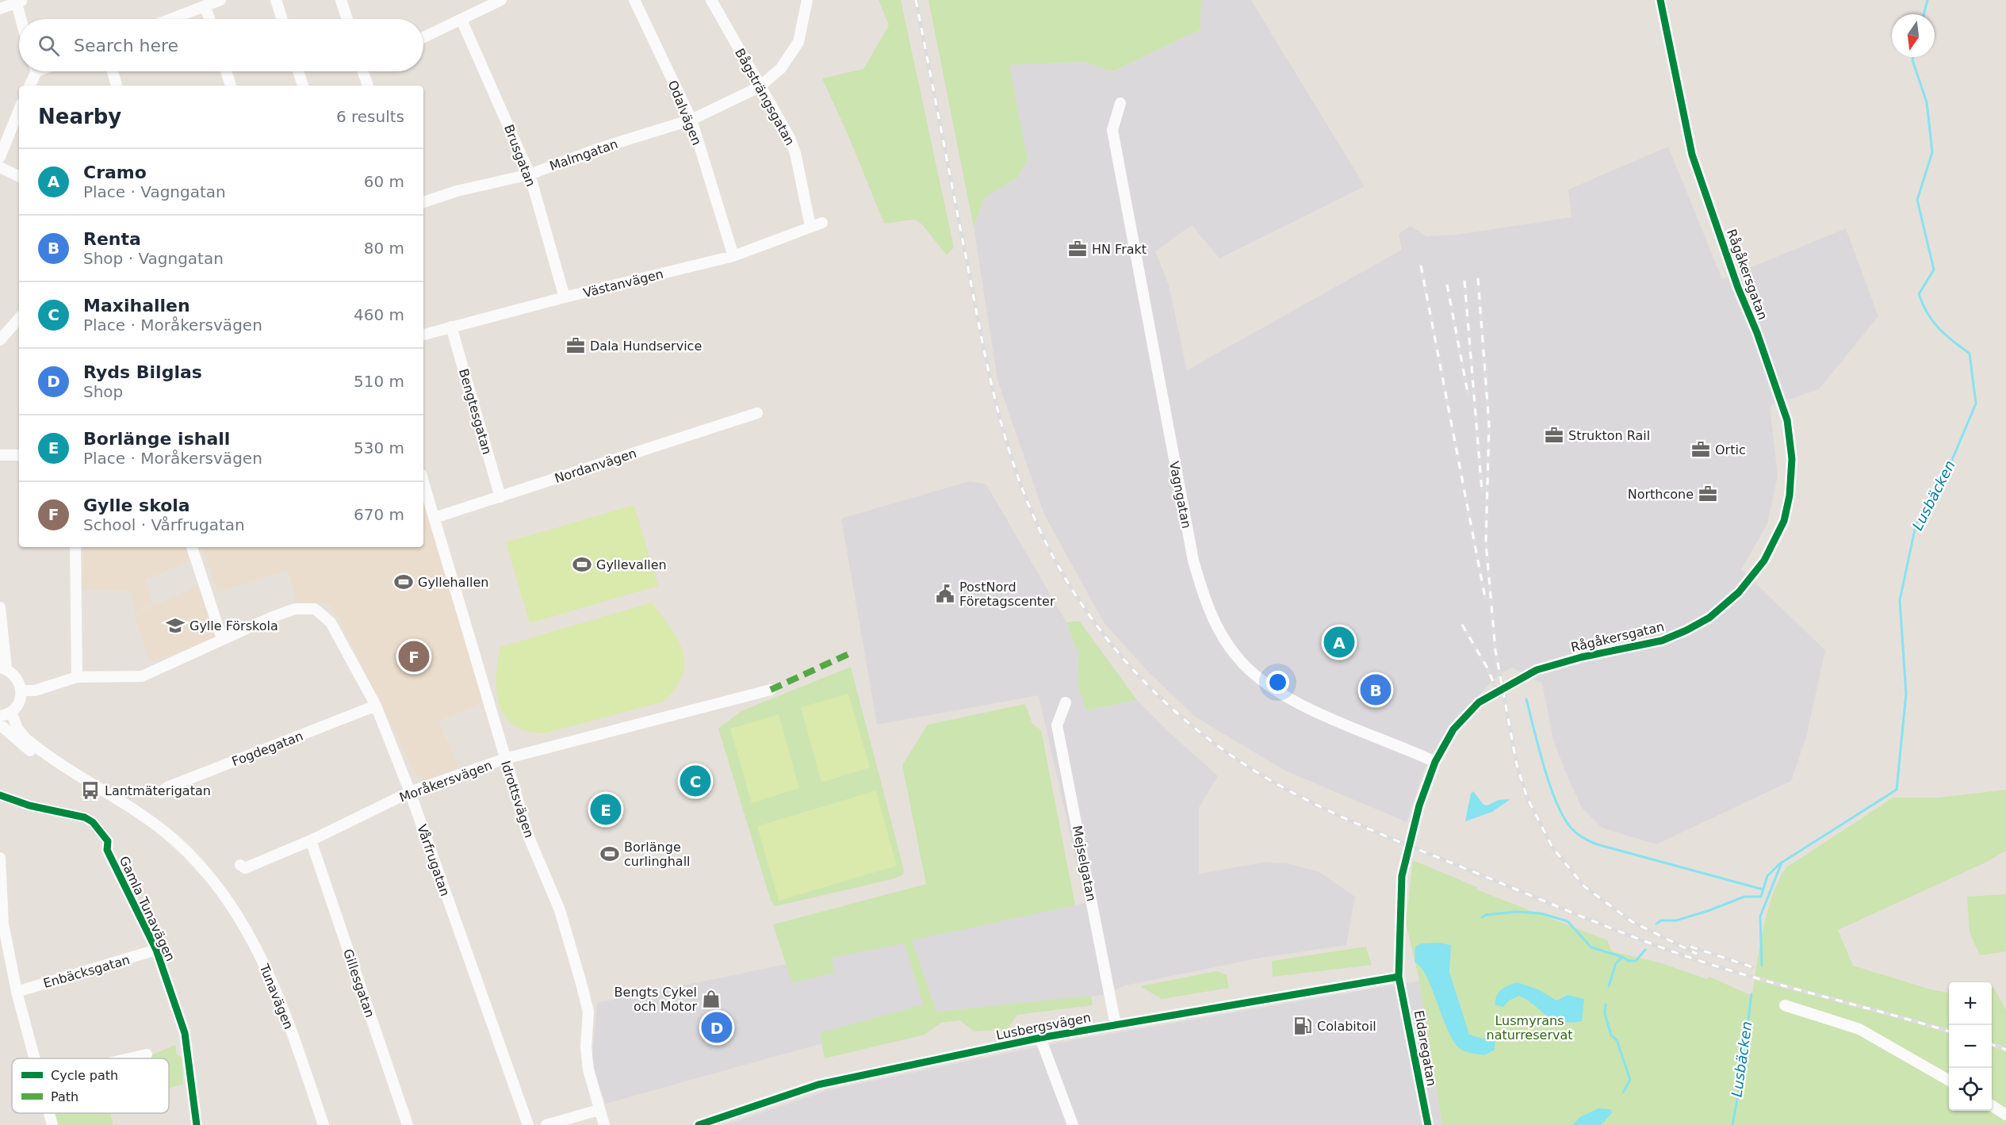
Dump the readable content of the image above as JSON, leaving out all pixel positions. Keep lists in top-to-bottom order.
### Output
{
  "streets": {
    "street": [
      "Bågsträngsgatan",
      "Odalvägen",
      "Malmgatan",
      "Brusgatan",
      "Rågåkersgatan",
      "Västanvägen",
      "Bengtesgatan",
      "Nordanvägen",
      "Vagngatan",
      "Fogdegatan",
      "Moråkersvägen",
      "Idrottsvägen",
      "Vårfrugatan",
      "Mejselgatan",
      "Gamla Tunavägen",
      "Enbäcksgatan",
      "Gillesgatan",
      "Tunavägen",
      "Lusbergsvägen",
      "Eldaregatan"
    ]
  },
  "crossings": [
    ["Bågsträngsgatan", "Malmgatan"],
    ["Bågsträngsgatan", "Västanvägen"],
    ["Odalvägen", "Malmgatan"],
    ["Odalvägen", "Västanvägen"],
    ["Malmgatan", "Brusgatan"],
    ["Brusgatan", "Västanvägen"],
    ["Rågåkersgatan", "Vagngatan"],
    ["Rågåkersgatan", "Lusbergsvägen"],
    ["Rågåkersgatan", "Eldaregatan"],
    ["Västanvägen", "Bengtesgatan"],
    ["Bengtesgatan", "Nordanvägen"],
    ["Nordanvägen", "Idrottsvägen"],
    ["Fogdegatan", "Vårfrugatan"],
    ["Moråkersvägen", "Idrottsvägen"],
    ["Moråkersvägen", "Vårfrugatan"],
    ["Moråkersvägen", "Gillesgatan"],
    ["Mejselgatan", "Lusbergsvägen"],
    ["Gamla Tunavägen", "Enbäcksgatan"],
    ["Lusbergsvägen", "Eldaregatan"]
  ],
  "water": ["Lusbäcken"],
  "parks": ["Lusmyrans naturreservat"],
  "places": {
    "office": [
      "HN Frakt",
      "Dala Hundservice",
      "Strukton Rail",
      "Ortic",
      "Northcone"
    ],
    "sports": ["Gyllevallen", "Gyllehallen", "Borlänge curlinghall"],
    "public building": ["PostNord Företagscenter"],
    "school or university": ["Gylle Förskola"],
    "bus stop": ["Lantmäterigatan"],
    "shop": ["Bengts Cykel och Motor"],
    "fuel station": ["Colabitoil"]
  },
  "legend": ["Cycle path", "Path"],
  "north": "bottom",
  "page": {
    "search": "Search here",
    "heading": ["Nearby", "6 results"],
    "list": [
      {
        "mark": "A",
        "name": "Cramo",
        "note": "Place · Vagngatan",
        "value": "60 m"
      },
      {
        "mark": "B",
        "name": "Renta",
        "note": "Shop · Vagngatan",
        "value": "80 m"
      },
      {
        "mark": "C",
        "name": "Maxihallen",
        "note": "Place · Moråkersvägen",
        "value": "460 m"
      },
      {
        "mark": "D",
        "name": "Ryds Bilglas",
        "note": "Shop",
        "value": "510 m"
      },
      {
        "mark": "E",
        "name": "Borlänge ishall",
        "note": "Place · Moråkersvägen",
        "value": "530 m"
      },
      {
        "mark": "F",
        "name": "Gylle skola",
        "note": "School · Vårfrugatan",
        "value": "670 m"
      }
    ],
    "pins": [
      "A",
      "F",
      "B",
      "C",
      "E",
      "D"
    ],
    "map_buttons": ["+", "−"]
  }
}
